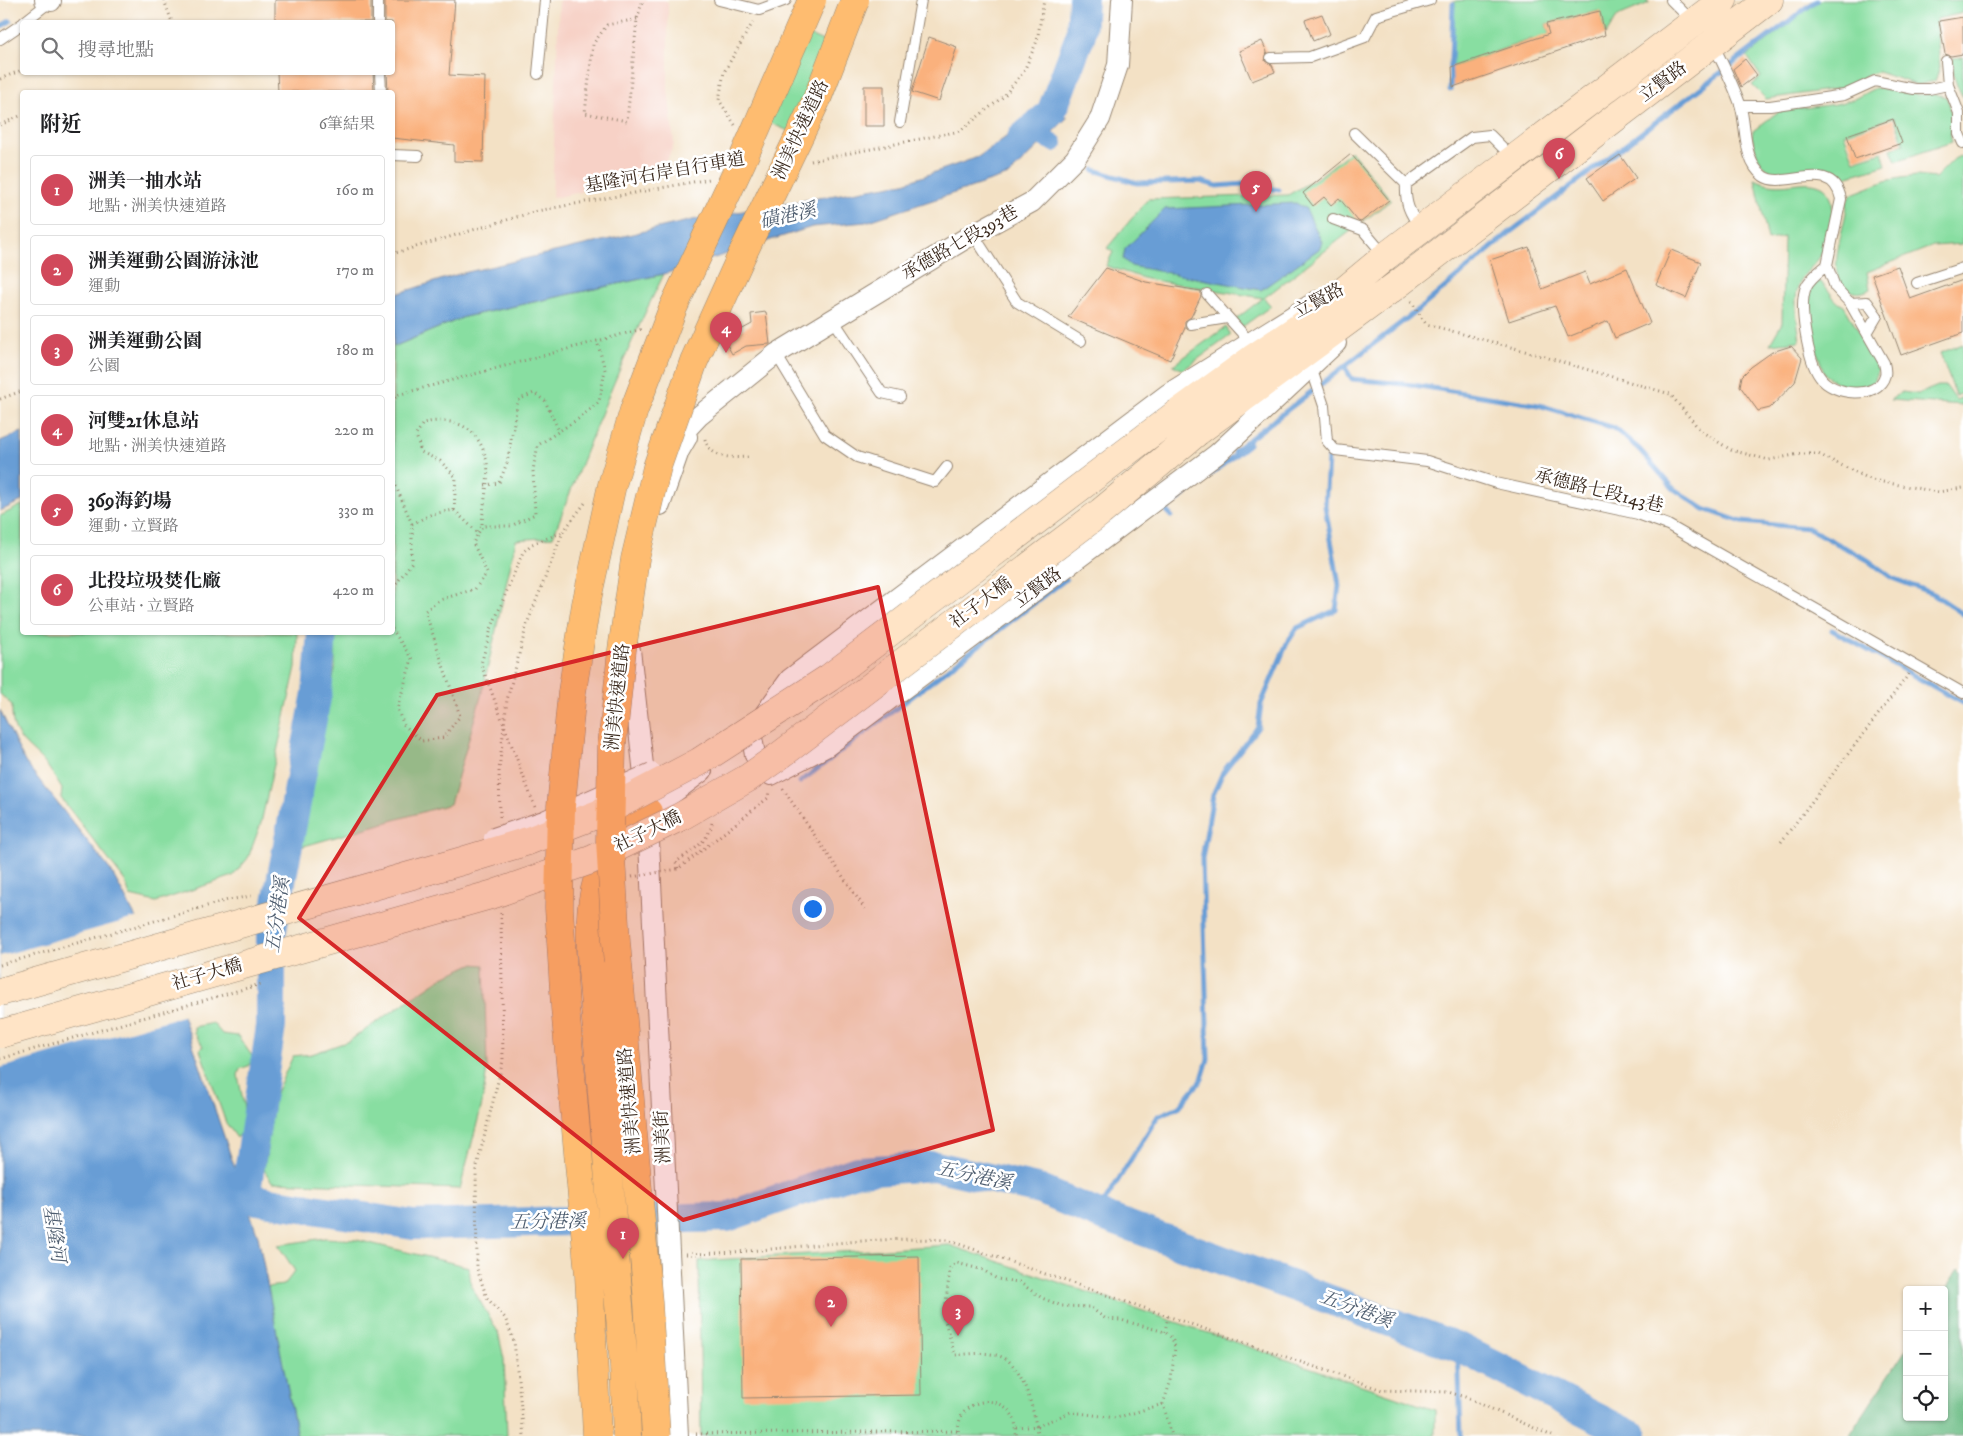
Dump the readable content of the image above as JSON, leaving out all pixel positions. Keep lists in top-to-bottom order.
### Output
{
  "streets": {
    "highway": ["洲美快速道路"],
    "street": [
      "立賢路",
      "承德路七段393巷",
      "社子大橋",
      "洲美街"
    ],
    "lane": ["承德路七段143巷"],
    "path": ["基隆河右岸自行車道"]
  },
  "crossings": [
    ["立賢路", "承德路七段393巷"],
    ["立賢路", "承德路七段143巷"],
    ["立賢路", "社子大橋"],
    ["立賢路", "洲美街"],
    ["洲美快速道路", "洲美街"],
    ["承德路七段393巷", "洲美街"]
  ],
  "water": ["磺港溪", "五分港溪", "基隆河"],
  "page": {
    "search": "搜尋地點",
    "heading": ["附近", "6筆結果"],
    "pins": [
      "6",
      "5",
      "4",
      "1",
      "2",
      "3"
    ],
    "list": [
      {
        "mark": "1",
        "name": "洲美一抽水站",
        "note": "地點 · 洲美快速道路",
        "value": "160 m"
      },
      {
        "mark": "2",
        "name": "洲美運動公園游泳池",
        "note": "運動",
        "value": "170 m"
      },
      {
        "mark": "3",
        "name": "洲美運動公園",
        "note": "公園",
        "value": "180 m"
      },
      {
        "mark": "4",
        "name": "河雙21休息站",
        "note": "地點 · 洲美快速道路",
        "value": "220 m"
      },
      {
        "mark": "5",
        "name": "369海釣場",
        "note": "運動 · 立賢路",
        "value": "330 m"
      },
      {
        "mark": "6",
        "name": "北投垃圾焚化廠",
        "note": "公車站 · 立賢路",
        "value": "420 m"
      }
    ],
    "map_buttons": ["+", "−"]
  }
}
